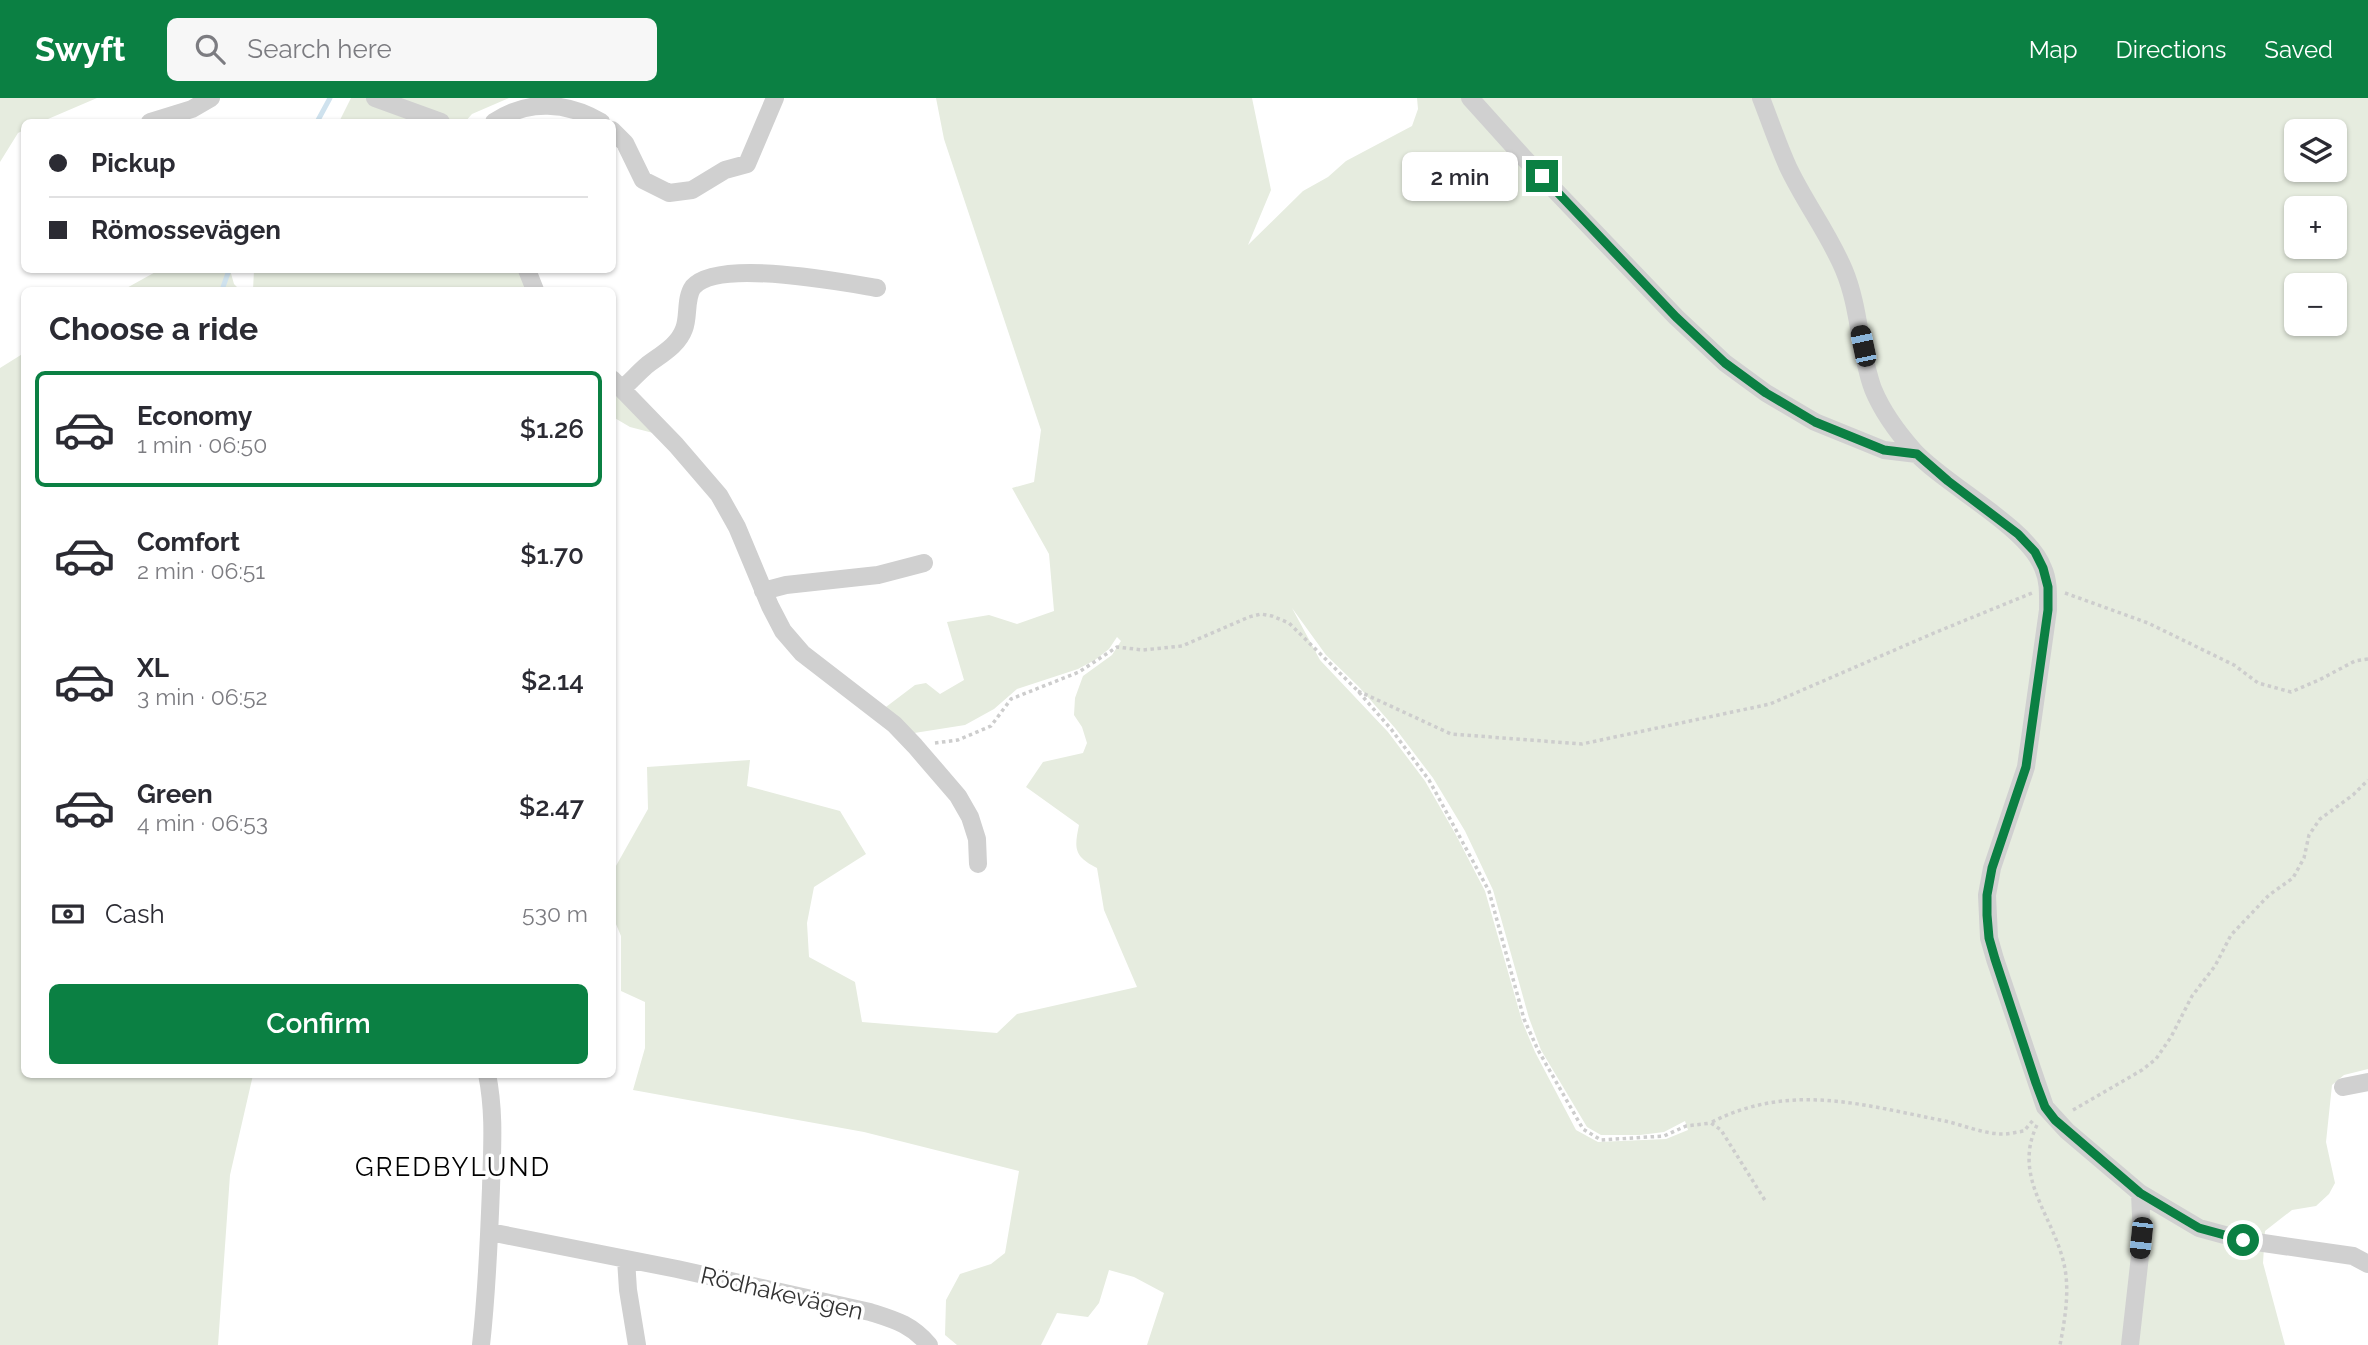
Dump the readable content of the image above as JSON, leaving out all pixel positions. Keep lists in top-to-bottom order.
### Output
{
  "streets": {
    "street": ["Rödhakevägen"]
  },
  "districts": ["GREDBYLUND"],
  "page": {
    "header": "Swyft",
    "search": "Search here",
    "nav": ["Map", "Directions", "Saved"],
    "map_buttons": ["+", "−"],
    "banner": ["Pickup", "Römossevägen"],
    "bubble": "2 min",
    "heading": "Choose a ride",
    "list": [
      {
        "name": "Economy",
        "note": "1 min · 06:50",
        "value": "$1.26"
      },
      {
        "name": "Comfort",
        "note": "2 min · 06:51",
        "value": "$1.70"
      },
      {
        "name": "XL",
        "note": "3 min · 06:52",
        "value": "$2.14"
      },
      {
        "name": "Green",
        "note": "4 min · 06:53",
        "value": "$2.47"
      }
    ],
    "pay": ["Cash", "530 m"],
    "buttons": "Confirm"
  }
}
